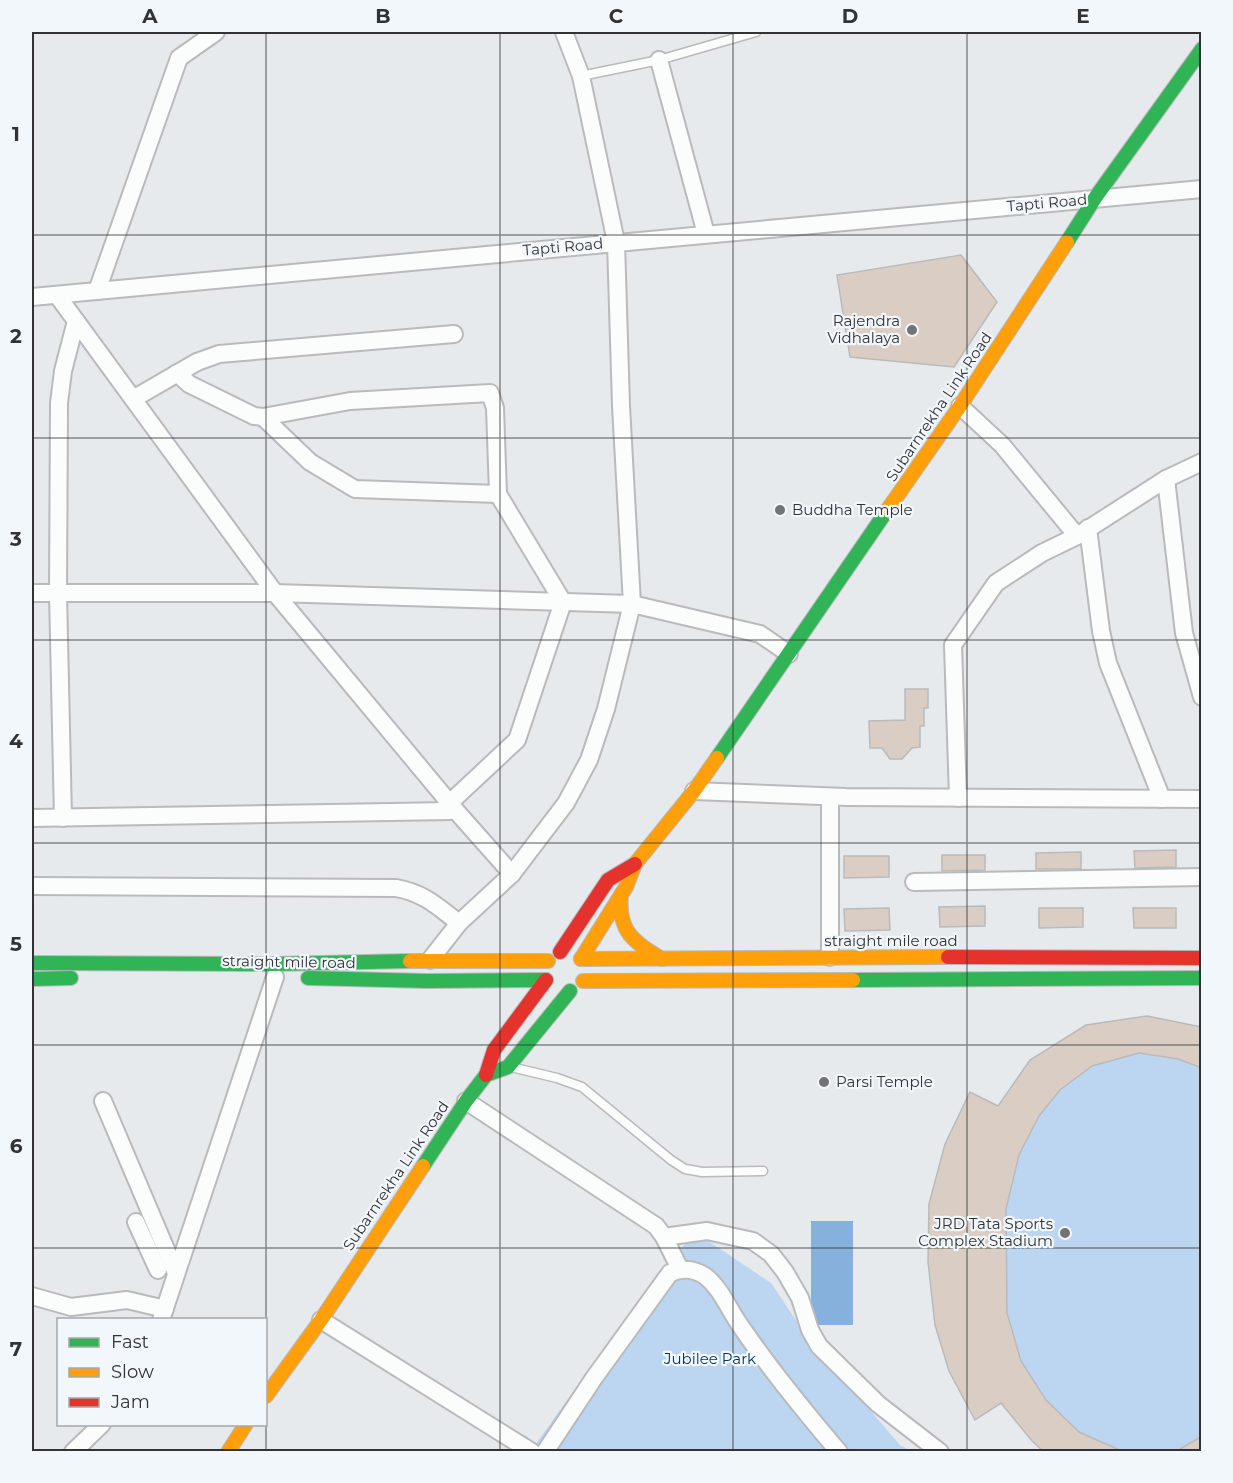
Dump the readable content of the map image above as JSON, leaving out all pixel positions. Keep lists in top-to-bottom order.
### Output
{
  "streets": {
    "street": ["Tapti Road", "Subarnrekha Link Road", "straight mile road"]
  },
  "crossings": [
    ["Tapti Road", "Subarnrekha Link Road"],
    ["Subarnrekha Link Road", "straight mile road"]
  ],
  "parks": ["Jubilee Park"],
  "places": [
    "Rajendra Vidhalaya",
    "Buddha Temple",
    "Parsi Temple",
    "JRD Tata Sports Complex Stadium"
  ],
  "legend": ["Fast", "Slow", "Jam"],
  "grid": {
    "columns": [
      "A",
      "B",
      "C",
      "D",
      "E"
    ],
    "rows": [
      "1",
      "2",
      "3",
      "4",
      "5",
      "6",
      "7"
    ]
  }
}
